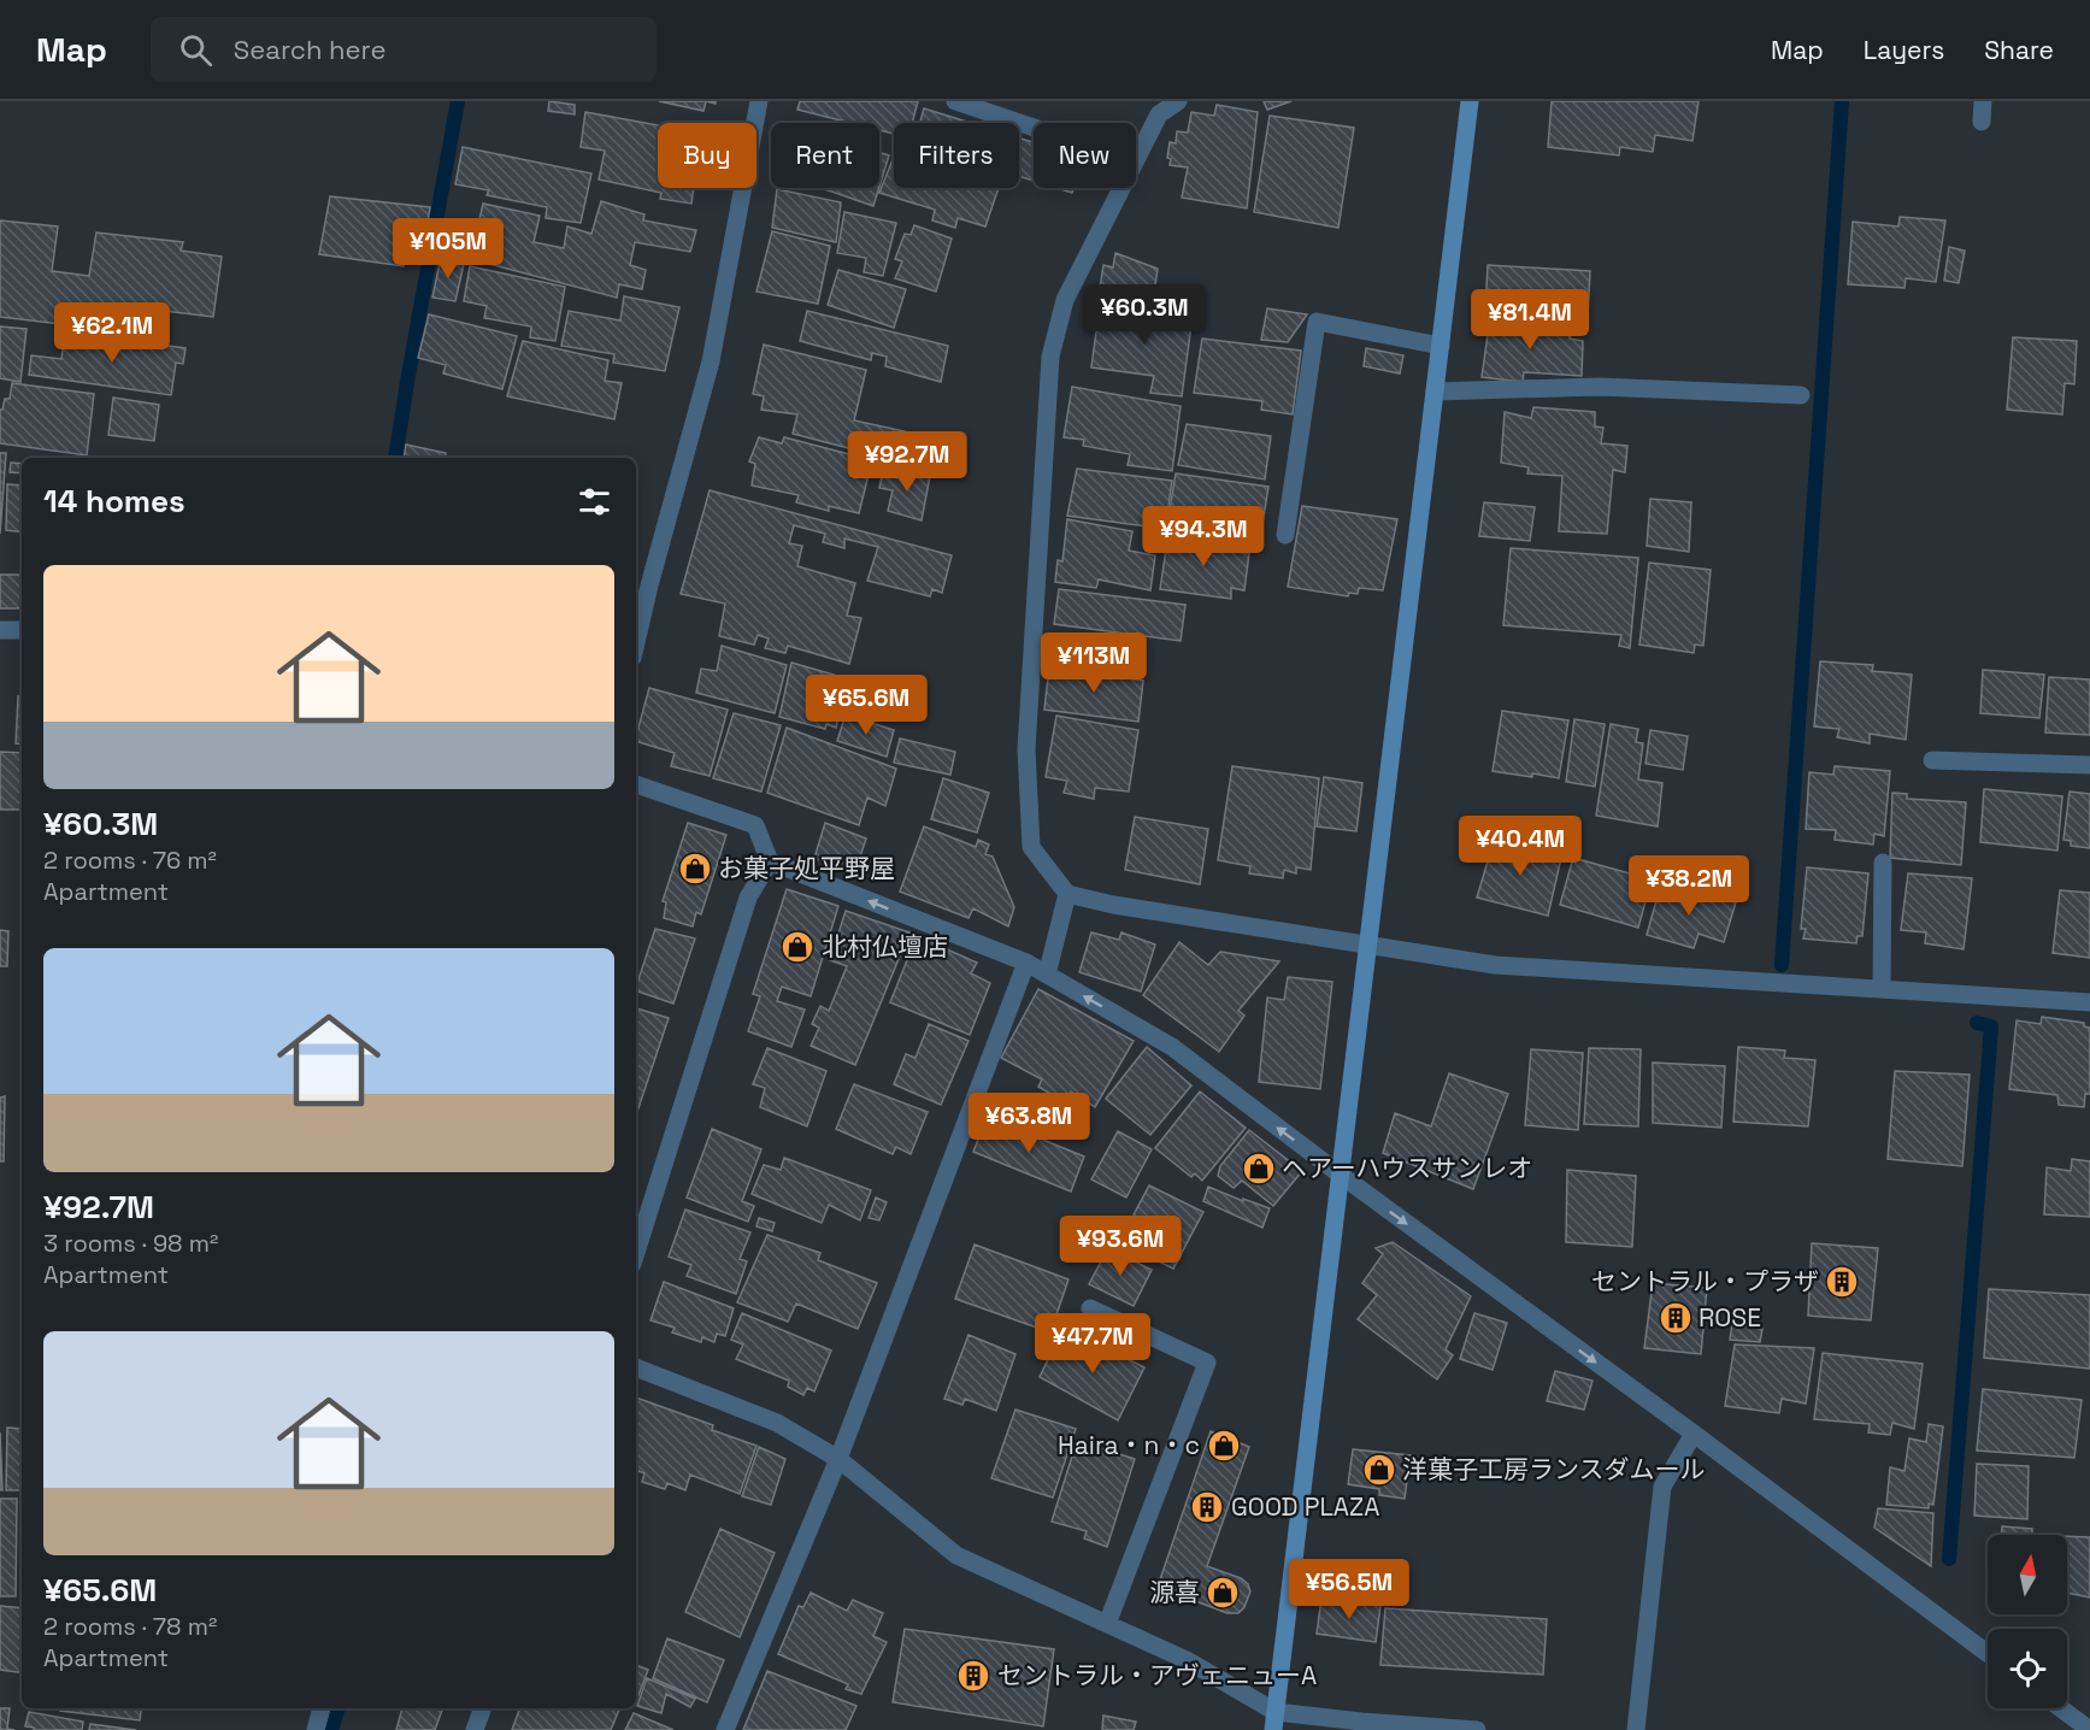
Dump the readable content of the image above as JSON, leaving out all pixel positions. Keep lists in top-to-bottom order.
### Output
{
  "places": {
    "shop": [
      "お菓子処平野屋",
      "北村仏壇店",
      "ヘアーハウスサンレオ",
      "Haira・n・c",
      "洋菓子工房ランスダムール",
      "源喜"
    ],
    "building": [
      "セントラル・プラザ",
      "ROSE",
      "GOOD PLAZA",
      "セントラル・アヴェニューA"
    ]
  },
  "north": "top",
  "page": {
    "header": "Map",
    "search": "Search here",
    "nav": ["Map", "Layers", "Share"],
    "chip": [
      "Buy",
      "Rent",
      "Filters",
      "New"
    ],
    "price": [
      "¥105M",
      "¥60.3M",
      "¥81.4M",
      "¥62.1M",
      "¥92.7M",
      "¥94.3M",
      "¥113M",
      "¥65.6M",
      "¥40.4M",
      "¥38.2M",
      "¥63.8M",
      "¥93.6M",
      "¥47.7M",
      "¥56.5M"
    ],
    "heading": "14 homes",
    "list": [
      {
        "name": "¥60.3M",
        "note": "2 rooms · 76 m² · Apartment"
      },
      {
        "name": "¥92.7M",
        "note": "3 rooms · 98 m² · Apartment"
      },
      {
        "name": "¥65.6M",
        "note": "2 rooms · 78 m² · Apartment"
      }
    ]
  }
}
